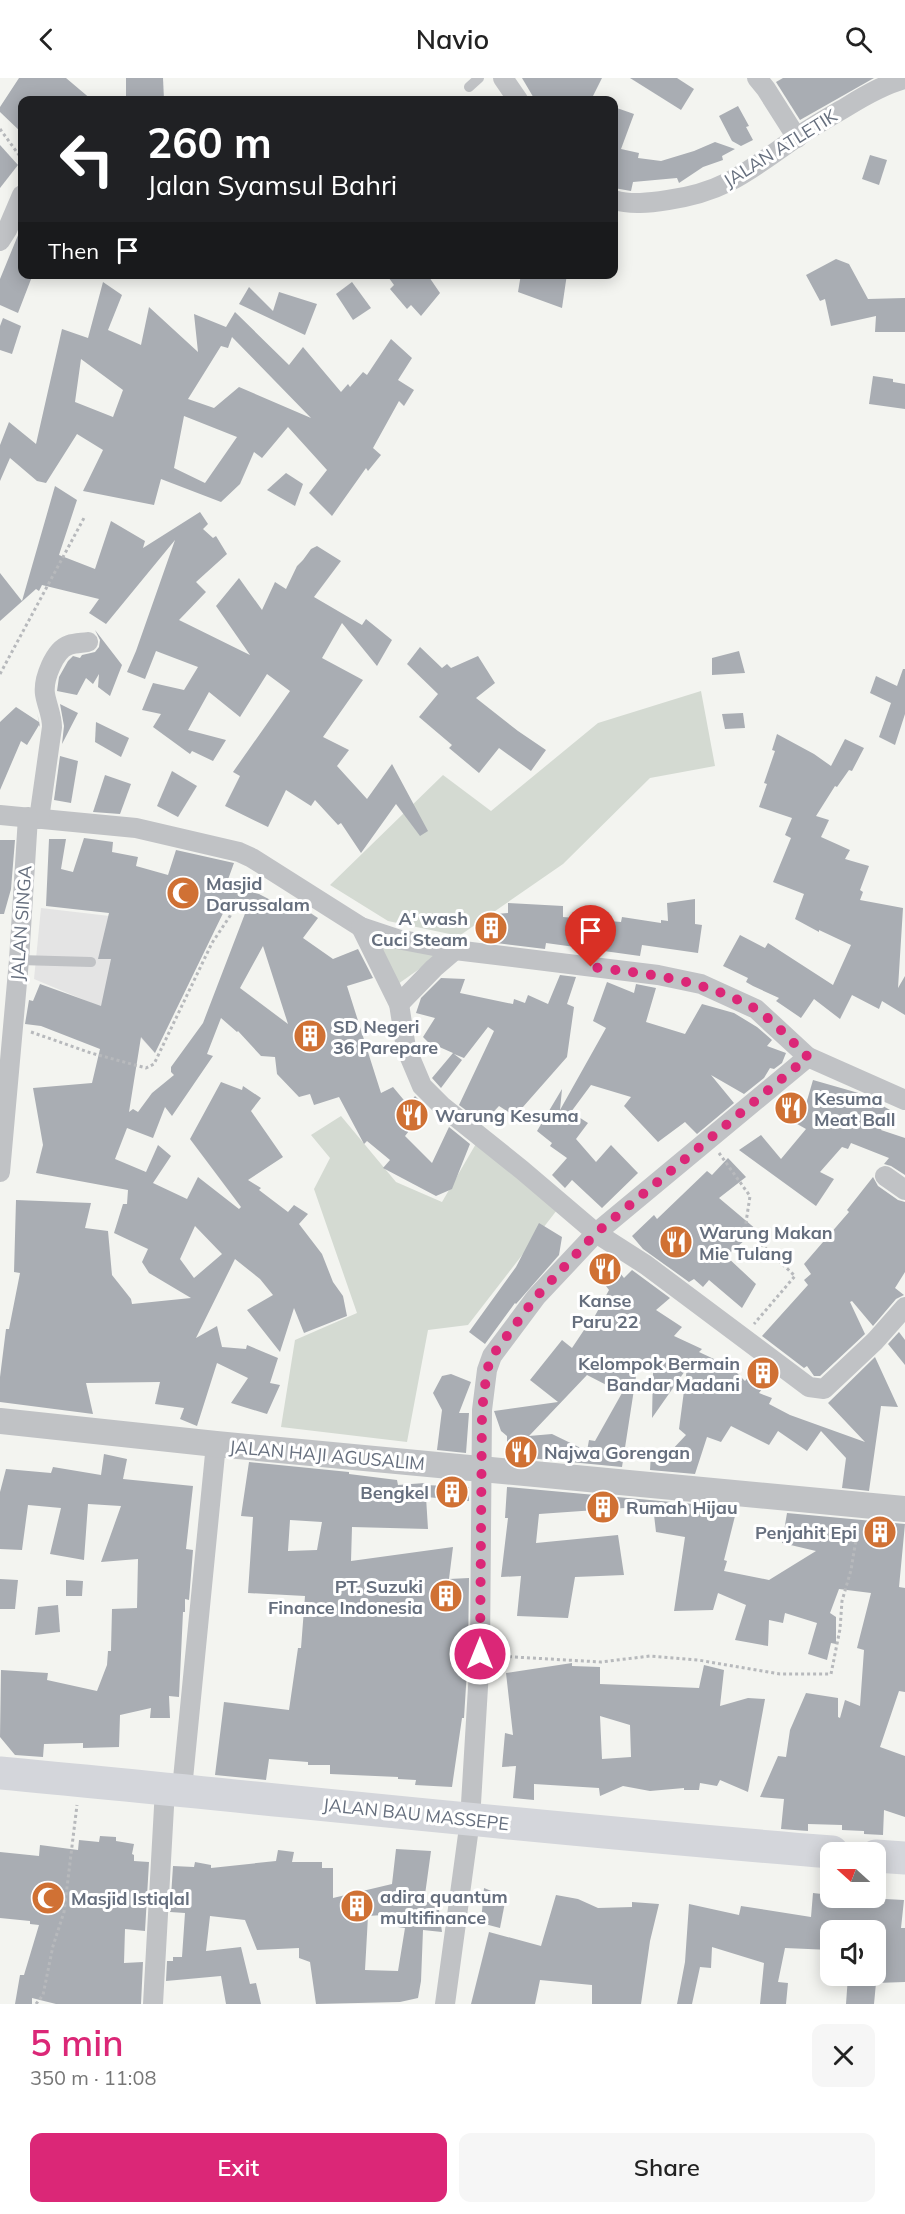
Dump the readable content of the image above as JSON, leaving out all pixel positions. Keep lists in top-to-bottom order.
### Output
{
  "streets": {
    "highway": ["JALAN BAU MASSEPE"],
    "street": ["JALAN ATLETIK", "JALAN SINGA", "JALAN HAJI AGUSALIM"]
  },
  "places": {
    "mosque": ["Masjid Darussalam", "Masjid Istiqlal"],
    "building": [
      "A' wash Cuci Steam",
      "SD Negeri 36 Parepare",
      "Kelompok Bermain Bandar Madani",
      "Bengkel",
      "Rumah Hijau",
      "Penjahit Epi",
      "PT. Suzuki Finance Indonesia",
      "adira quantum multifinance"
    ],
    "restaurant": [
      "Kesuma Meat Ball",
      "Warung Kesuma",
      "Warung Makan Mie Tulang",
      "Kanse Paru 22",
      "Najwa Gorengan"
    ]
  },
  "north": "left",
  "page": {
    "header": "Navio",
    "turn": ["260 m", "Jalan Syamsul Bahri"],
    "then": "Then",
    "heading": ["5 min", "350 m · 11:08"],
    "buttons": ["Exit", "Share"]
  }
}
